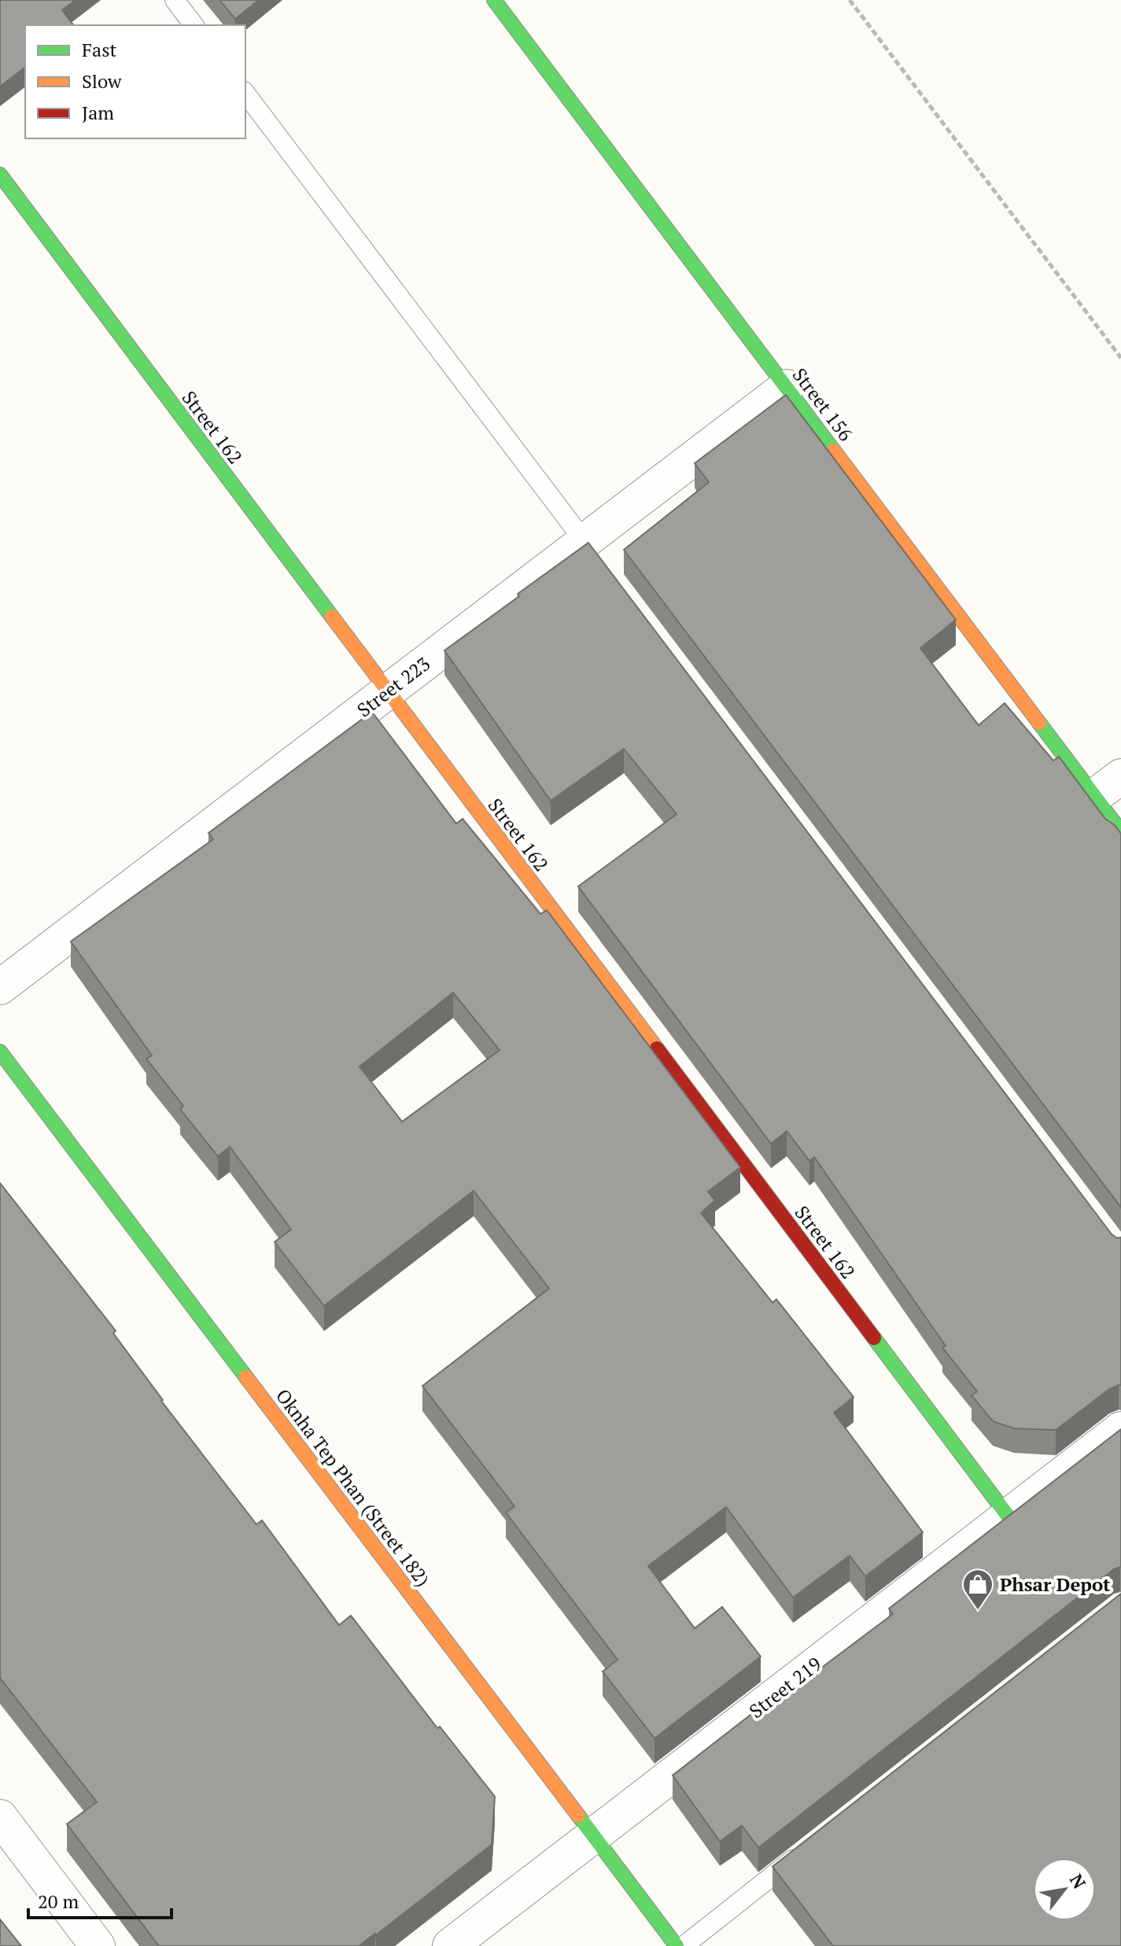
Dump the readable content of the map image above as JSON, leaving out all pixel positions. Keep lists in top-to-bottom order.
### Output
{
  "streets": {
    "street": [
      "Street 156",
      "Street 162",
      "Street 223",
      "Oknha Tep Phan (Street 182)",
      "Street 219"
    ]
  },
  "crossings": [
    ["Street 156", "Street 223"],
    ["Street 162", "Street 223"],
    ["Street 162", "Street 219"],
    ["Oknha Tep Phan (Street 182)", "Street 219"]
  ],
  "places": {
    "shop": ["Phsar Depot"]
  },
  "legend": ["Fast", "Slow", "Jam"],
  "scale_bar": "20 m",
  "north": "top right"
}
